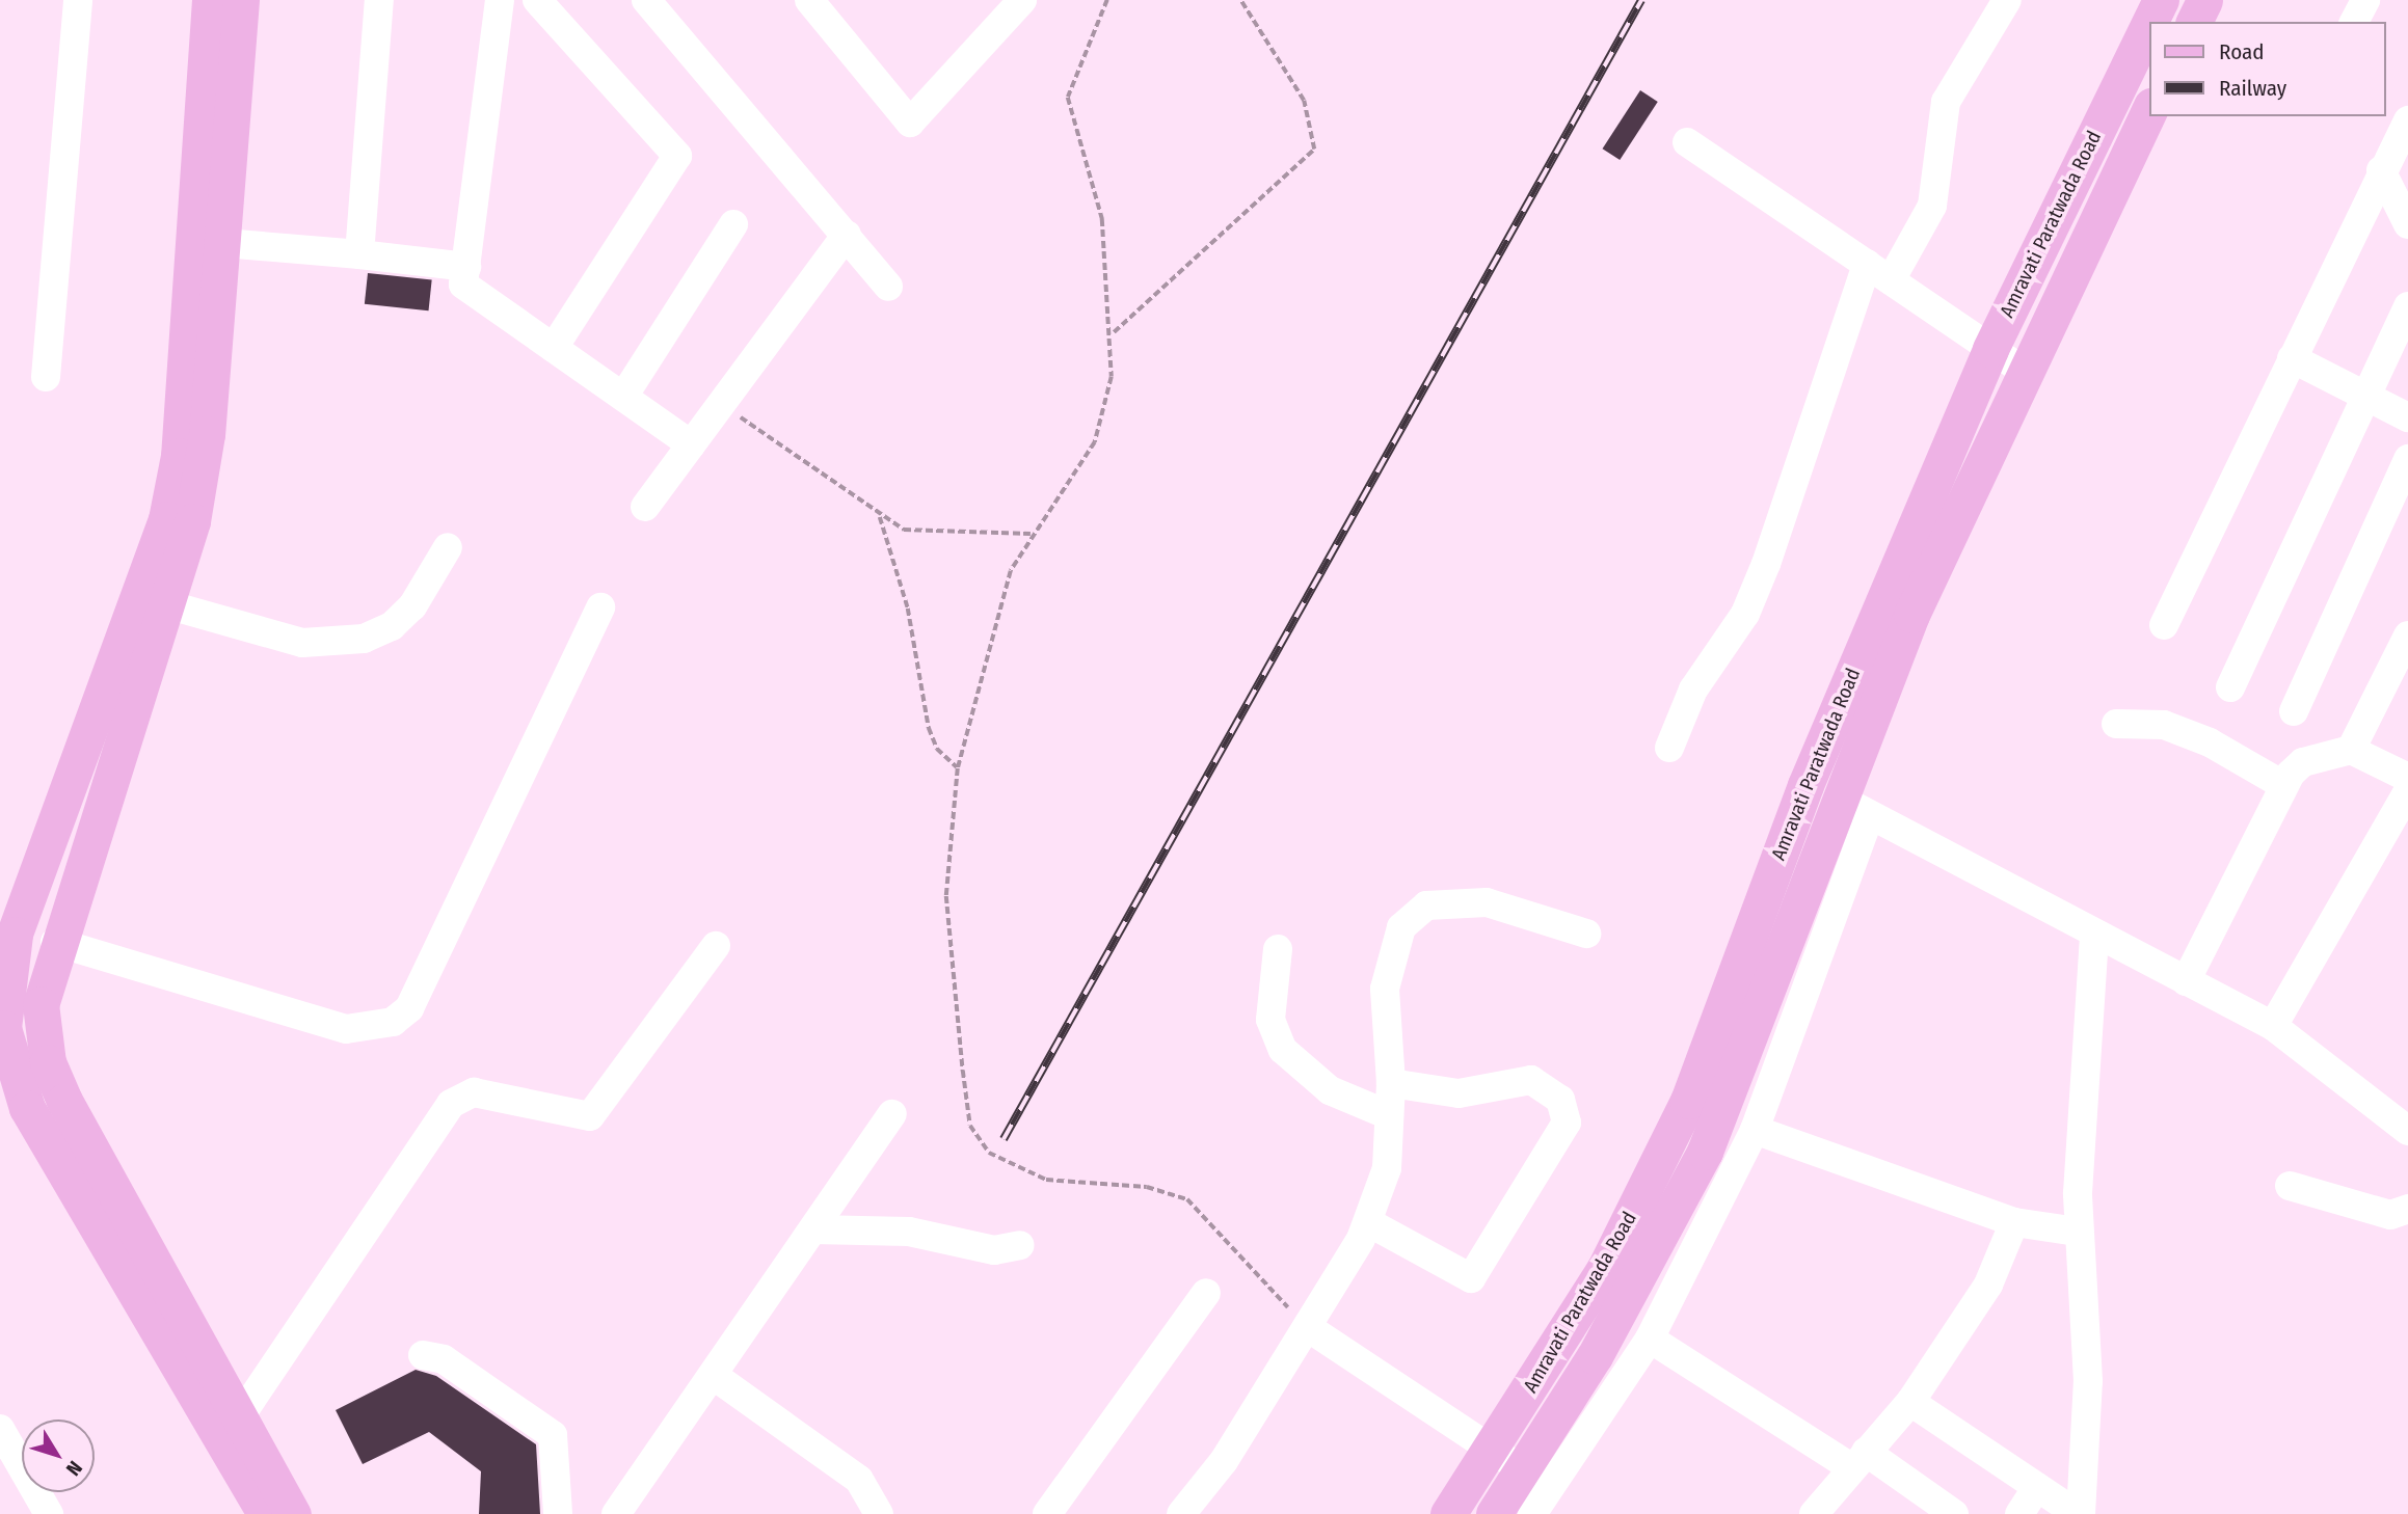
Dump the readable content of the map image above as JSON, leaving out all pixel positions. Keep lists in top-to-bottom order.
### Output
{
  "streets": {
    "main road": ["Amravati Paratwada Road"]
  },
  "legend": ["Road", "Railway"],
  "north": "bottom right"
}
